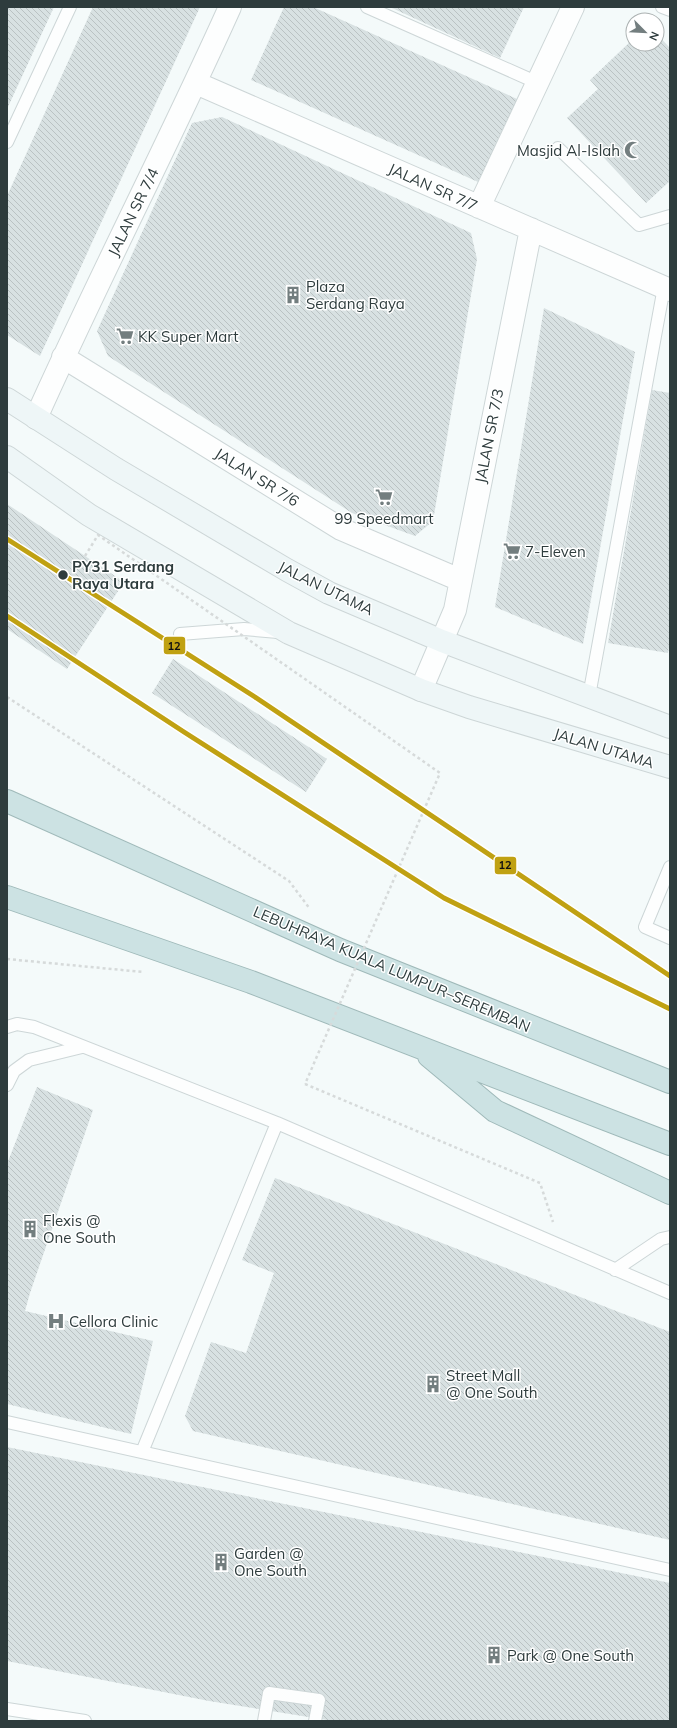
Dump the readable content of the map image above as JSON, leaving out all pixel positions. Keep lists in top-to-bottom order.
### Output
{
  "streets": {
    "highway": ["LEBUHRAYA KUALA LUMPUR–SEREMBAN"],
    "street": [
      "JALAN SR 7/7",
      "JALAN SR 7/4",
      "JALAN SR 7/3",
      "JALAN SR 7/6",
      "JALAN UTAMA"
    ]
  },
  "crossings": [
    ["JALAN SR 7/7", "JALAN SR 7/4"],
    ["JALAN SR 7/7", "JALAN SR 7/3"],
    ["JALAN SR 7/4", "JALAN SR 7/6"],
    ["JALAN SR 7/4", "JALAN UTAMA"],
    ["JALAN SR 7/3", "JALAN SR 7/6"],
    ["JALAN SR 7/3", "JALAN UTAMA"]
  ],
  "places": {
    "mosque": ["Masjid Al-Islah"],
    "building": [
      "Plaza Serdang Raya",
      "Flexis @ One South",
      "Street Mall @ One South",
      "Garden @ One South",
      "Park @ One South"
    ],
    "supermarket": ["KK Super Mart", "99 Speedmart", "7-Eleven"],
    "other": ["PY31 Serdang Raya Utara"],
    "hospital": ["Cellora Clinic"]
  },
  "lines": ["transit line 12"],
  "north": "bottom right"
}
